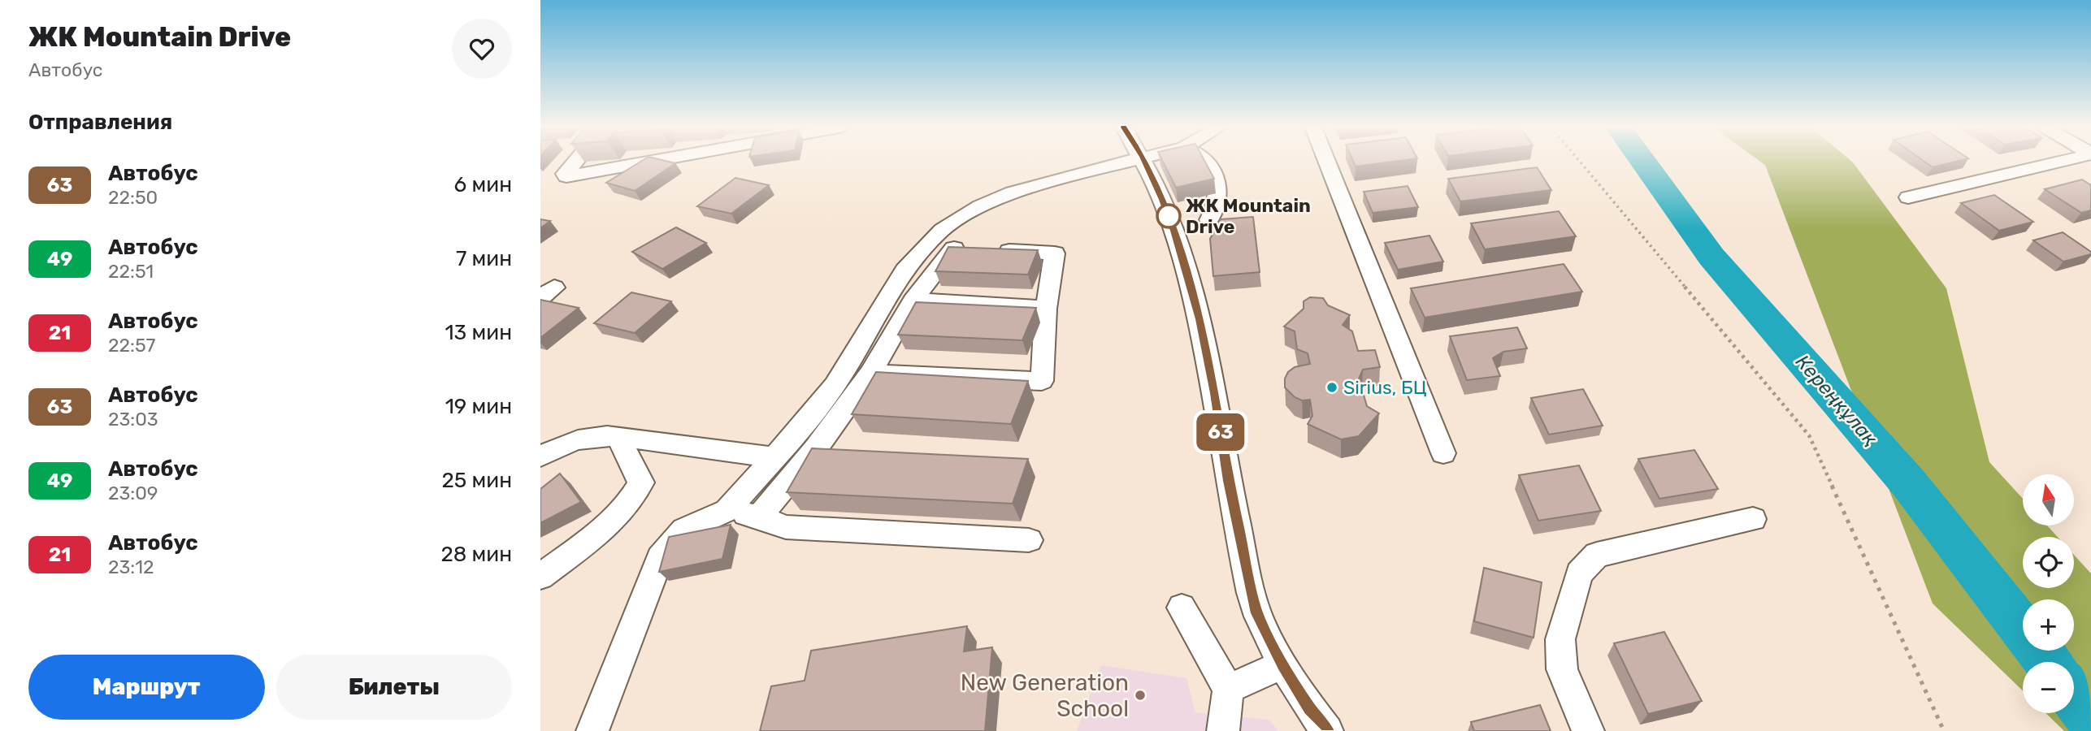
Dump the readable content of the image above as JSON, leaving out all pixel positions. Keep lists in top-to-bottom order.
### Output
{
  "water": ["Кереңқұлақ"],
  "places": ["ЖК Mountain Drive", "Sirius, БЦ", "New Generation School"],
  "lines": ["bus line 63"],
  "north": "top",
  "page": {
    "heading": [
      ["ЖК Mountain Drive", "Автобус"],
      "Отправления"
    ],
    "on_map": "63",
    "list": [
      {
        "mark": "63",
        "name": "Автобус",
        "note": "22:50",
        "value": "6 мин"
      },
      {
        "mark": "49",
        "name": "Автобус",
        "note": "22:51",
        "value": "7 мин"
      },
      {
        "mark": "21",
        "name": "Автобус",
        "note": "22:57",
        "value": "13 мин"
      },
      {
        "mark": "63",
        "name": "Автобус",
        "note": "23:03",
        "value": "19 мин"
      },
      {
        "mark": "49",
        "name": "Автобус",
        "note": "23:09",
        "value": "25 мин"
      },
      {
        "mark": "21",
        "name": "Автобус",
        "note": "23:12",
        "value": "28 мин"
      }
    ],
    "map_buttons": ["+", "−"],
    "buttons": ["Маршрут", "Билеты"]
  }
}
